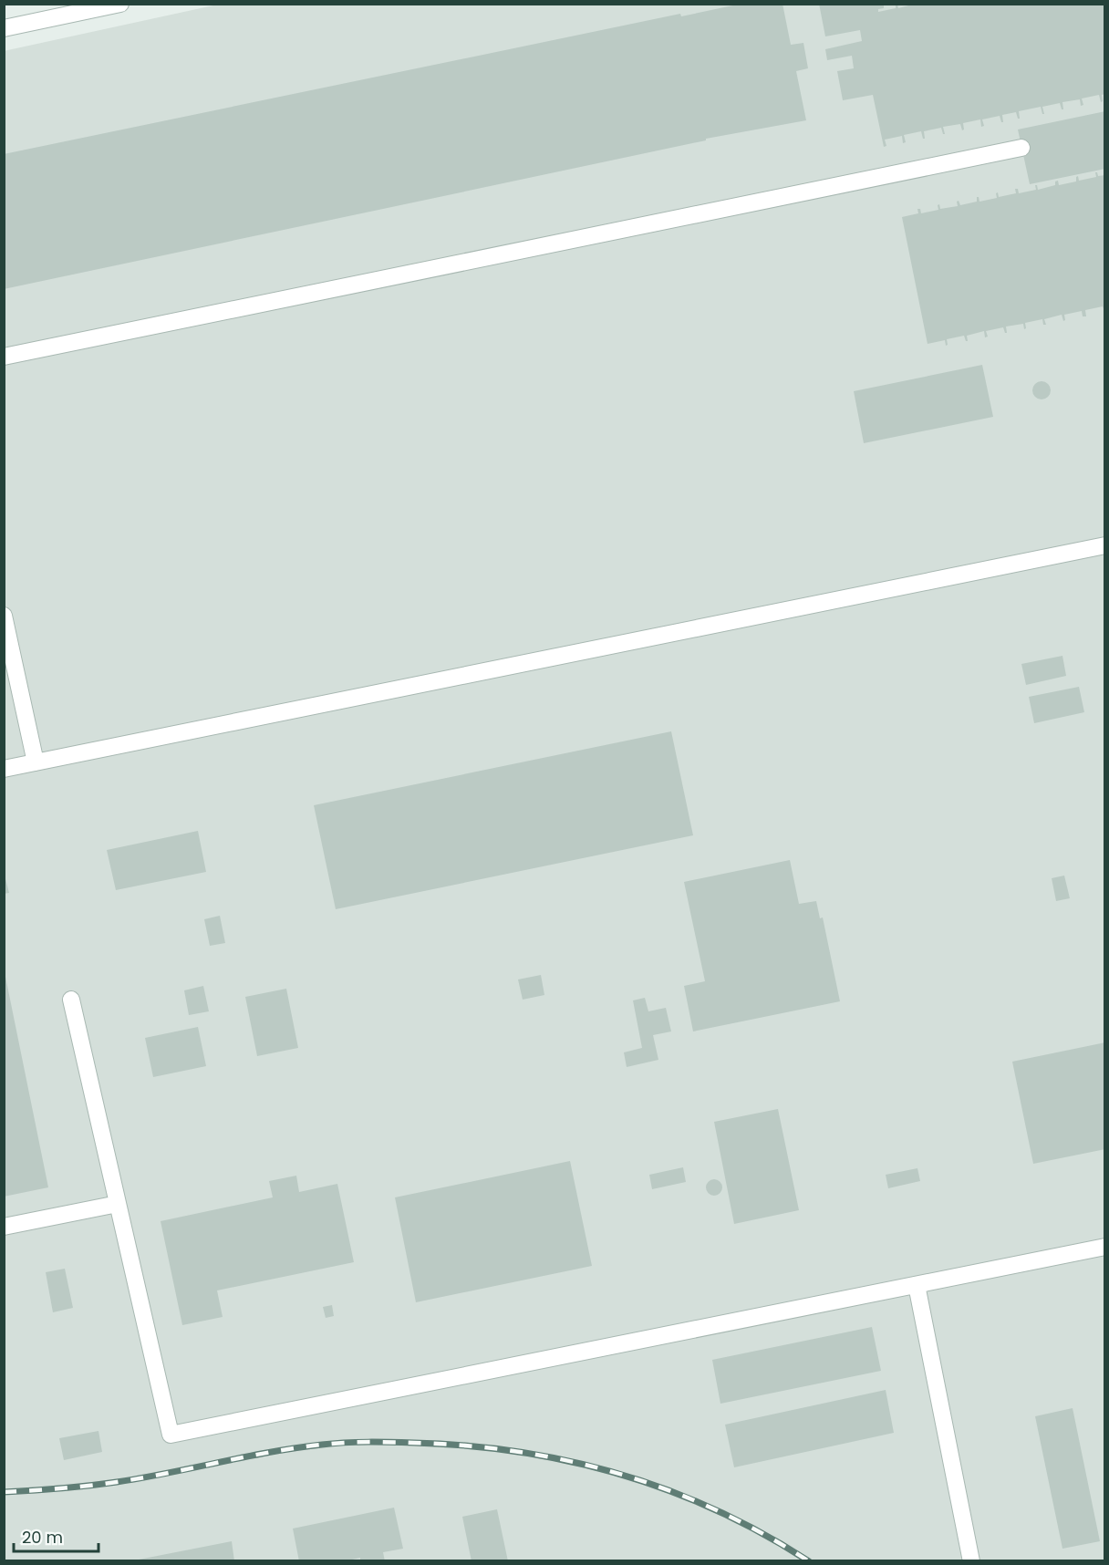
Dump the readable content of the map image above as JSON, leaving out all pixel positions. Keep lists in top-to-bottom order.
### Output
{
  "scale_bar": "20 m"
}
